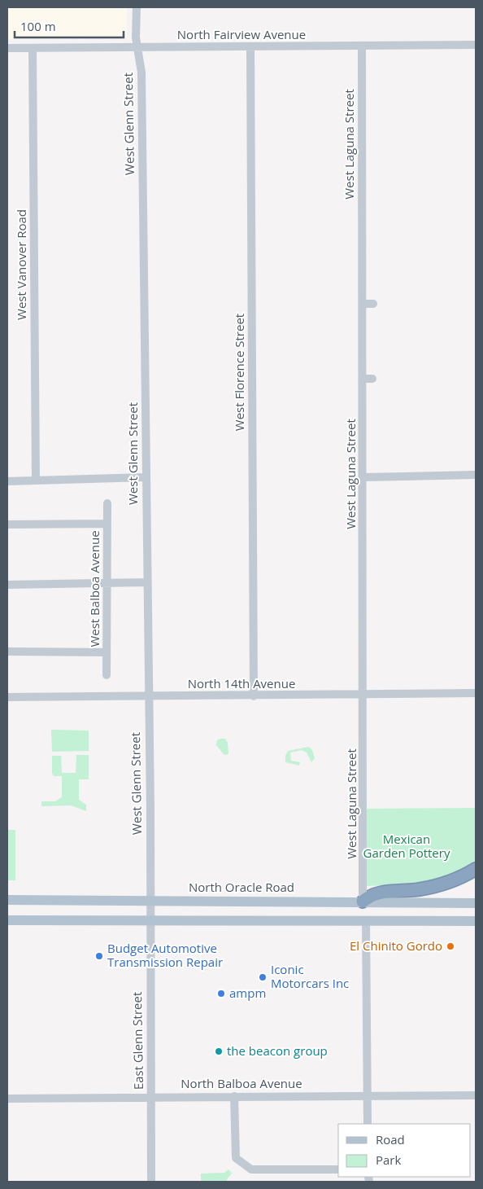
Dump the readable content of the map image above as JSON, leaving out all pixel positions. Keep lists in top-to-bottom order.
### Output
{
  "streets": {
    "main road": ["North Oracle Road"],
    "street": [
      "North Fairview Avenue",
      "West Glenn Street",
      "West Laguna Street",
      "West Vanover Road",
      "West Florence Street",
      "West Balboa Avenue",
      "North 14th Avenue",
      "East Glenn Street",
      "North Balboa Avenue"
    ]
  },
  "crossings": [
    ["North Fairview Avenue", "West Glenn Street"],
    ["North Fairview Avenue", "West Laguna Street"],
    ["North Fairview Avenue", "West Vanover Road"],
    ["North Fairview Avenue", "West Florence Street"],
    ["West Glenn Street", "North 14th Avenue"],
    ["West Glenn Street", "North Oracle Road"],
    ["West Glenn Street", "East Glenn Street"],
    ["West Laguna Street", "North 14th Avenue"],
    ["West Laguna Street", "North Oracle Road"],
    ["West Florence Street", "North 14th Avenue"],
    ["North Oracle Road", "East Glenn Street"],
    ["East Glenn Street", "North Balboa Avenue"]
  ],
  "parks": ["Mexican Garden Pottery"],
  "places": [
    "El Chinito Gordo",
    "Budget Automotive Transmission Repair",
    "Iconic Motorcars Inc",
    "ampm",
    "the beacon group"
  ],
  "legend": ["Road", "Park"],
  "scale_bar": "100 m"
}
